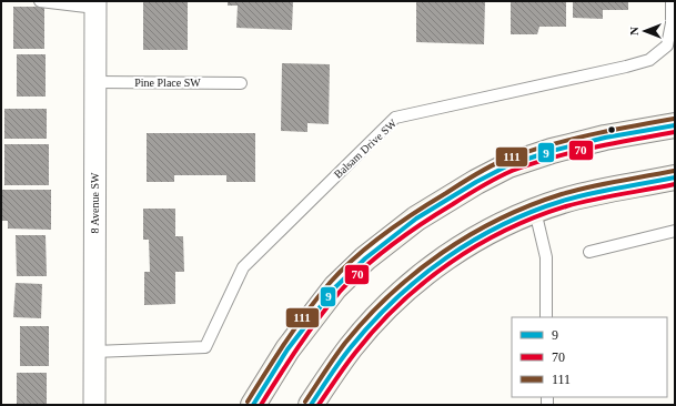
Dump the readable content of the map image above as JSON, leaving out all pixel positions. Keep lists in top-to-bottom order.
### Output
{
  "streets": {
    "street": ["8 Avenue SW"],
    "lane": ["Pine Place SW", "Balsam Drive SW"]
  },
  "crossings": [
    ["Pine Place SW", "8 Avenue SW"],
    ["Balsam Drive SW", "8 Avenue SW"]
  ],
  "lines": ["transit line 111", "transit line 9", "transit line 70"],
  "legend": ["9", "70", "111"],
  "north": "left"
}
